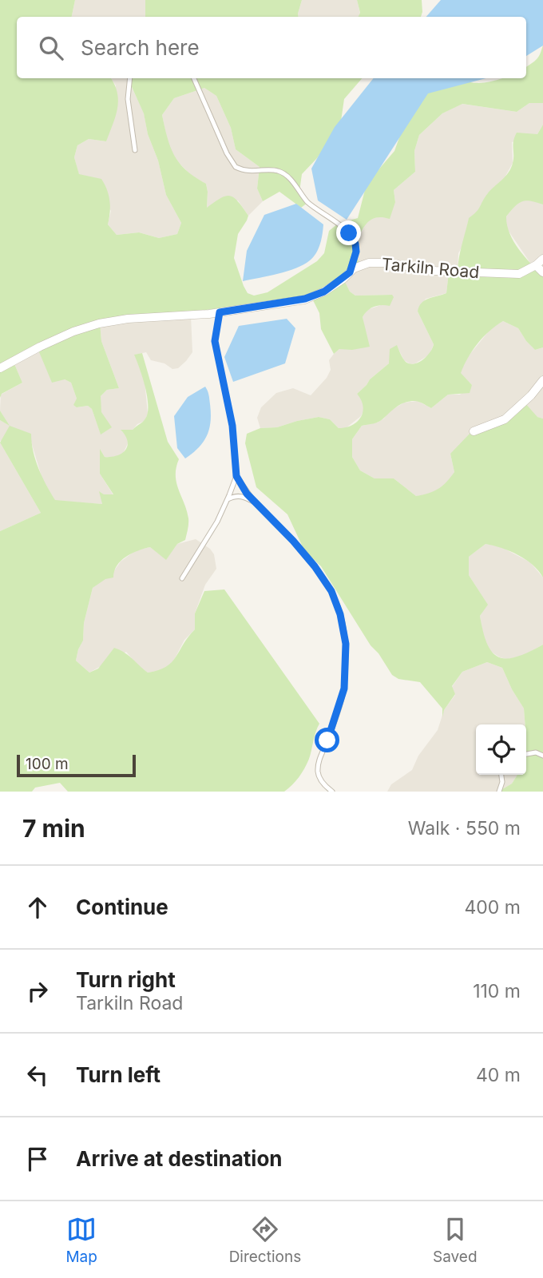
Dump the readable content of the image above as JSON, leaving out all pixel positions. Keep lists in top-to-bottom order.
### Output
{
  "streets": {
    "street": ["Tarkiln Road"]
  },
  "scale_bar": "100 m",
  "page": {
    "search": "Search here",
    "scale": "100 m",
    "heading": ["7 min", "Walk · 550 m"],
    "list": [
      ["Continue", "400 m"],
      ["Turn right", "Tarkiln Road", "110 m"],
      ["Turn left", "40 m"],
      "Arrive at destination"
    ],
    "nav": ["Map", "Directions", "Saved"]
  }
}
